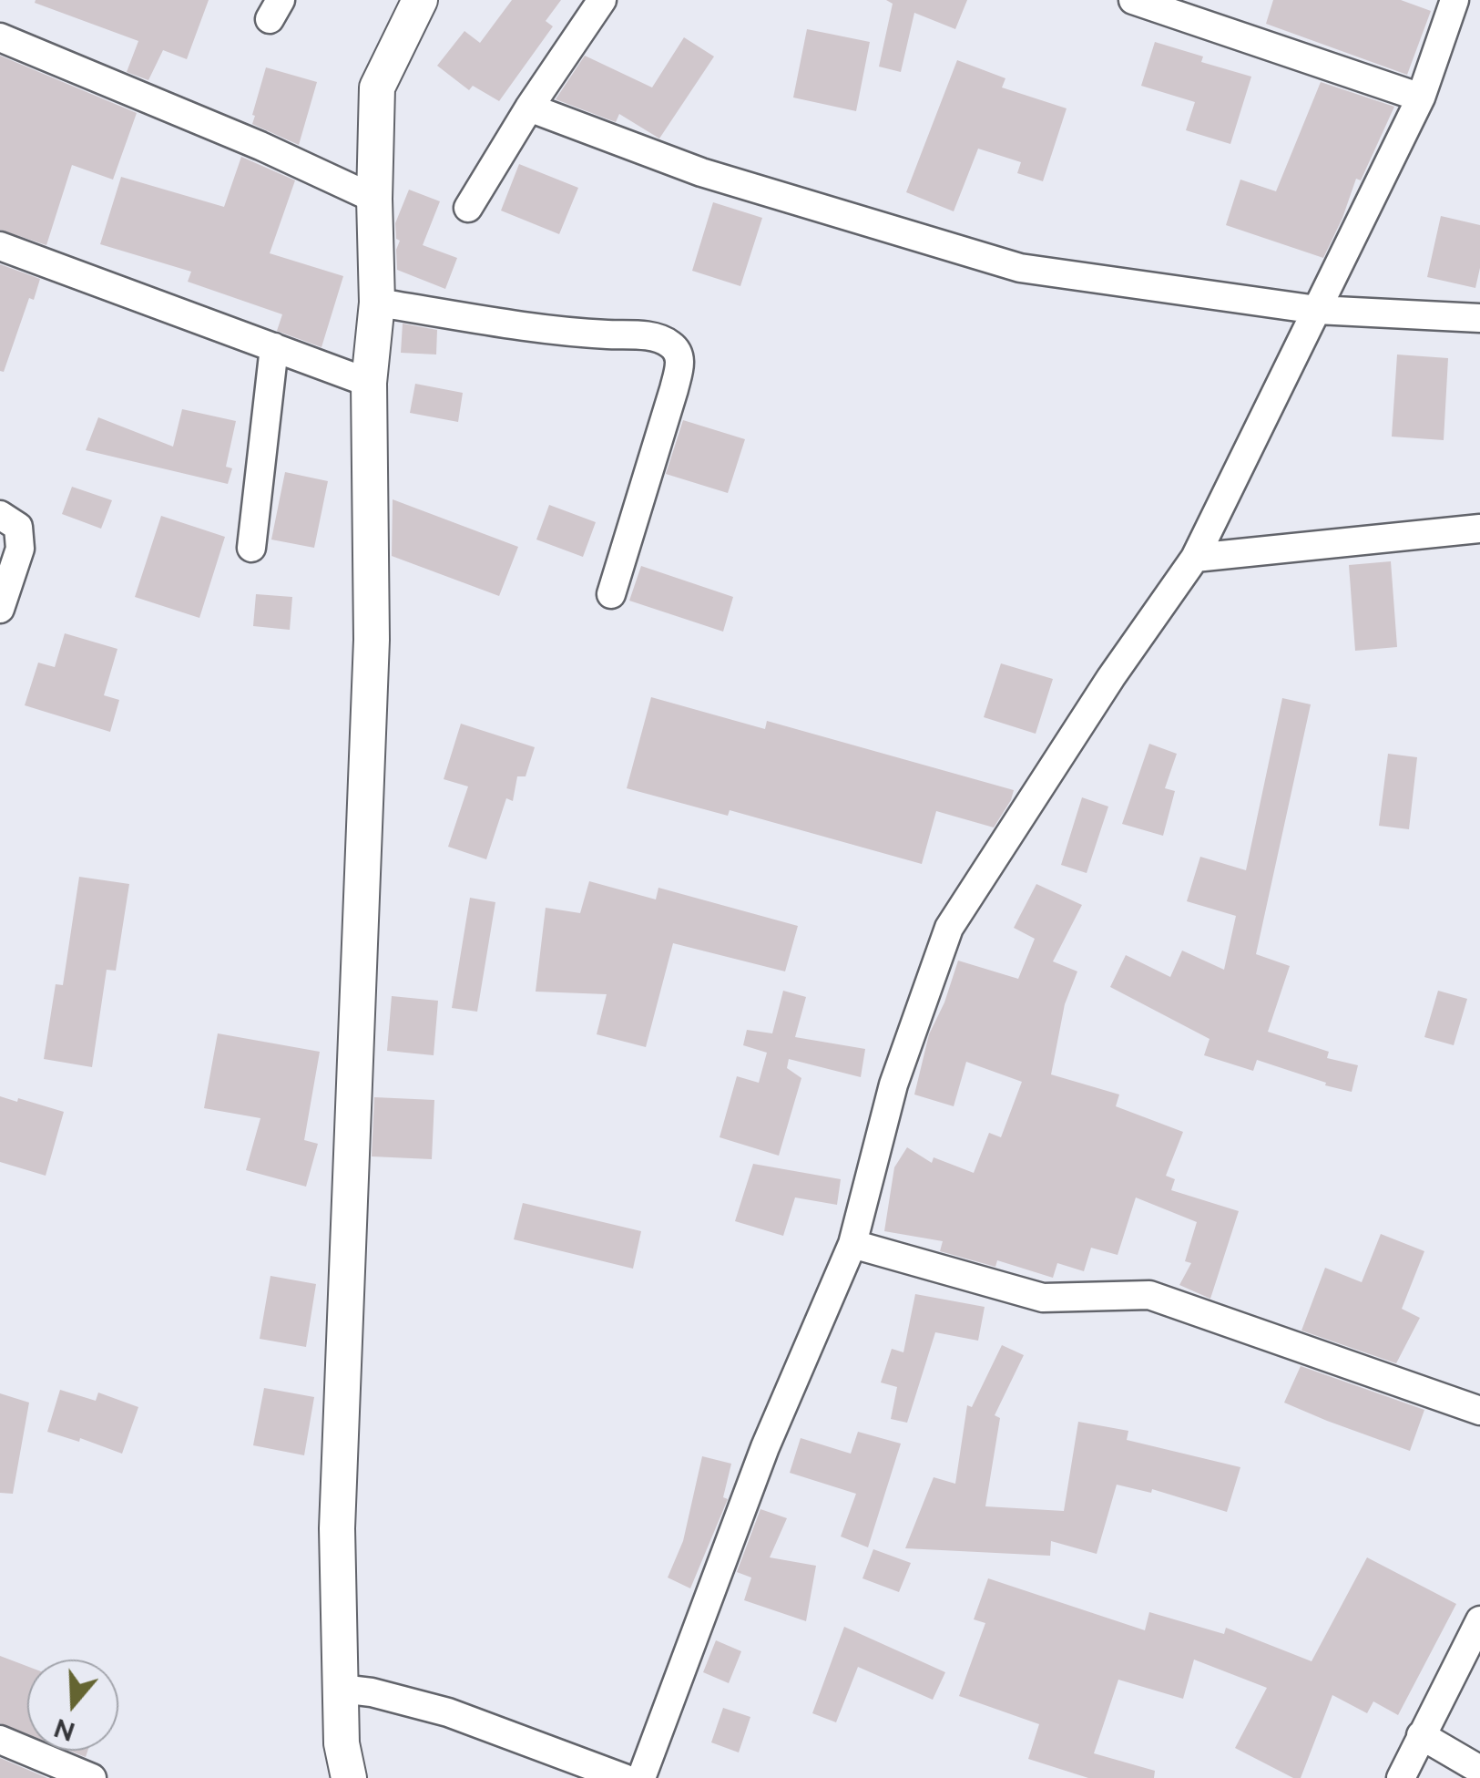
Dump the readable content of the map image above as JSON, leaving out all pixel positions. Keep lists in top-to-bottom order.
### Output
{
  "north": "bottom"
}
